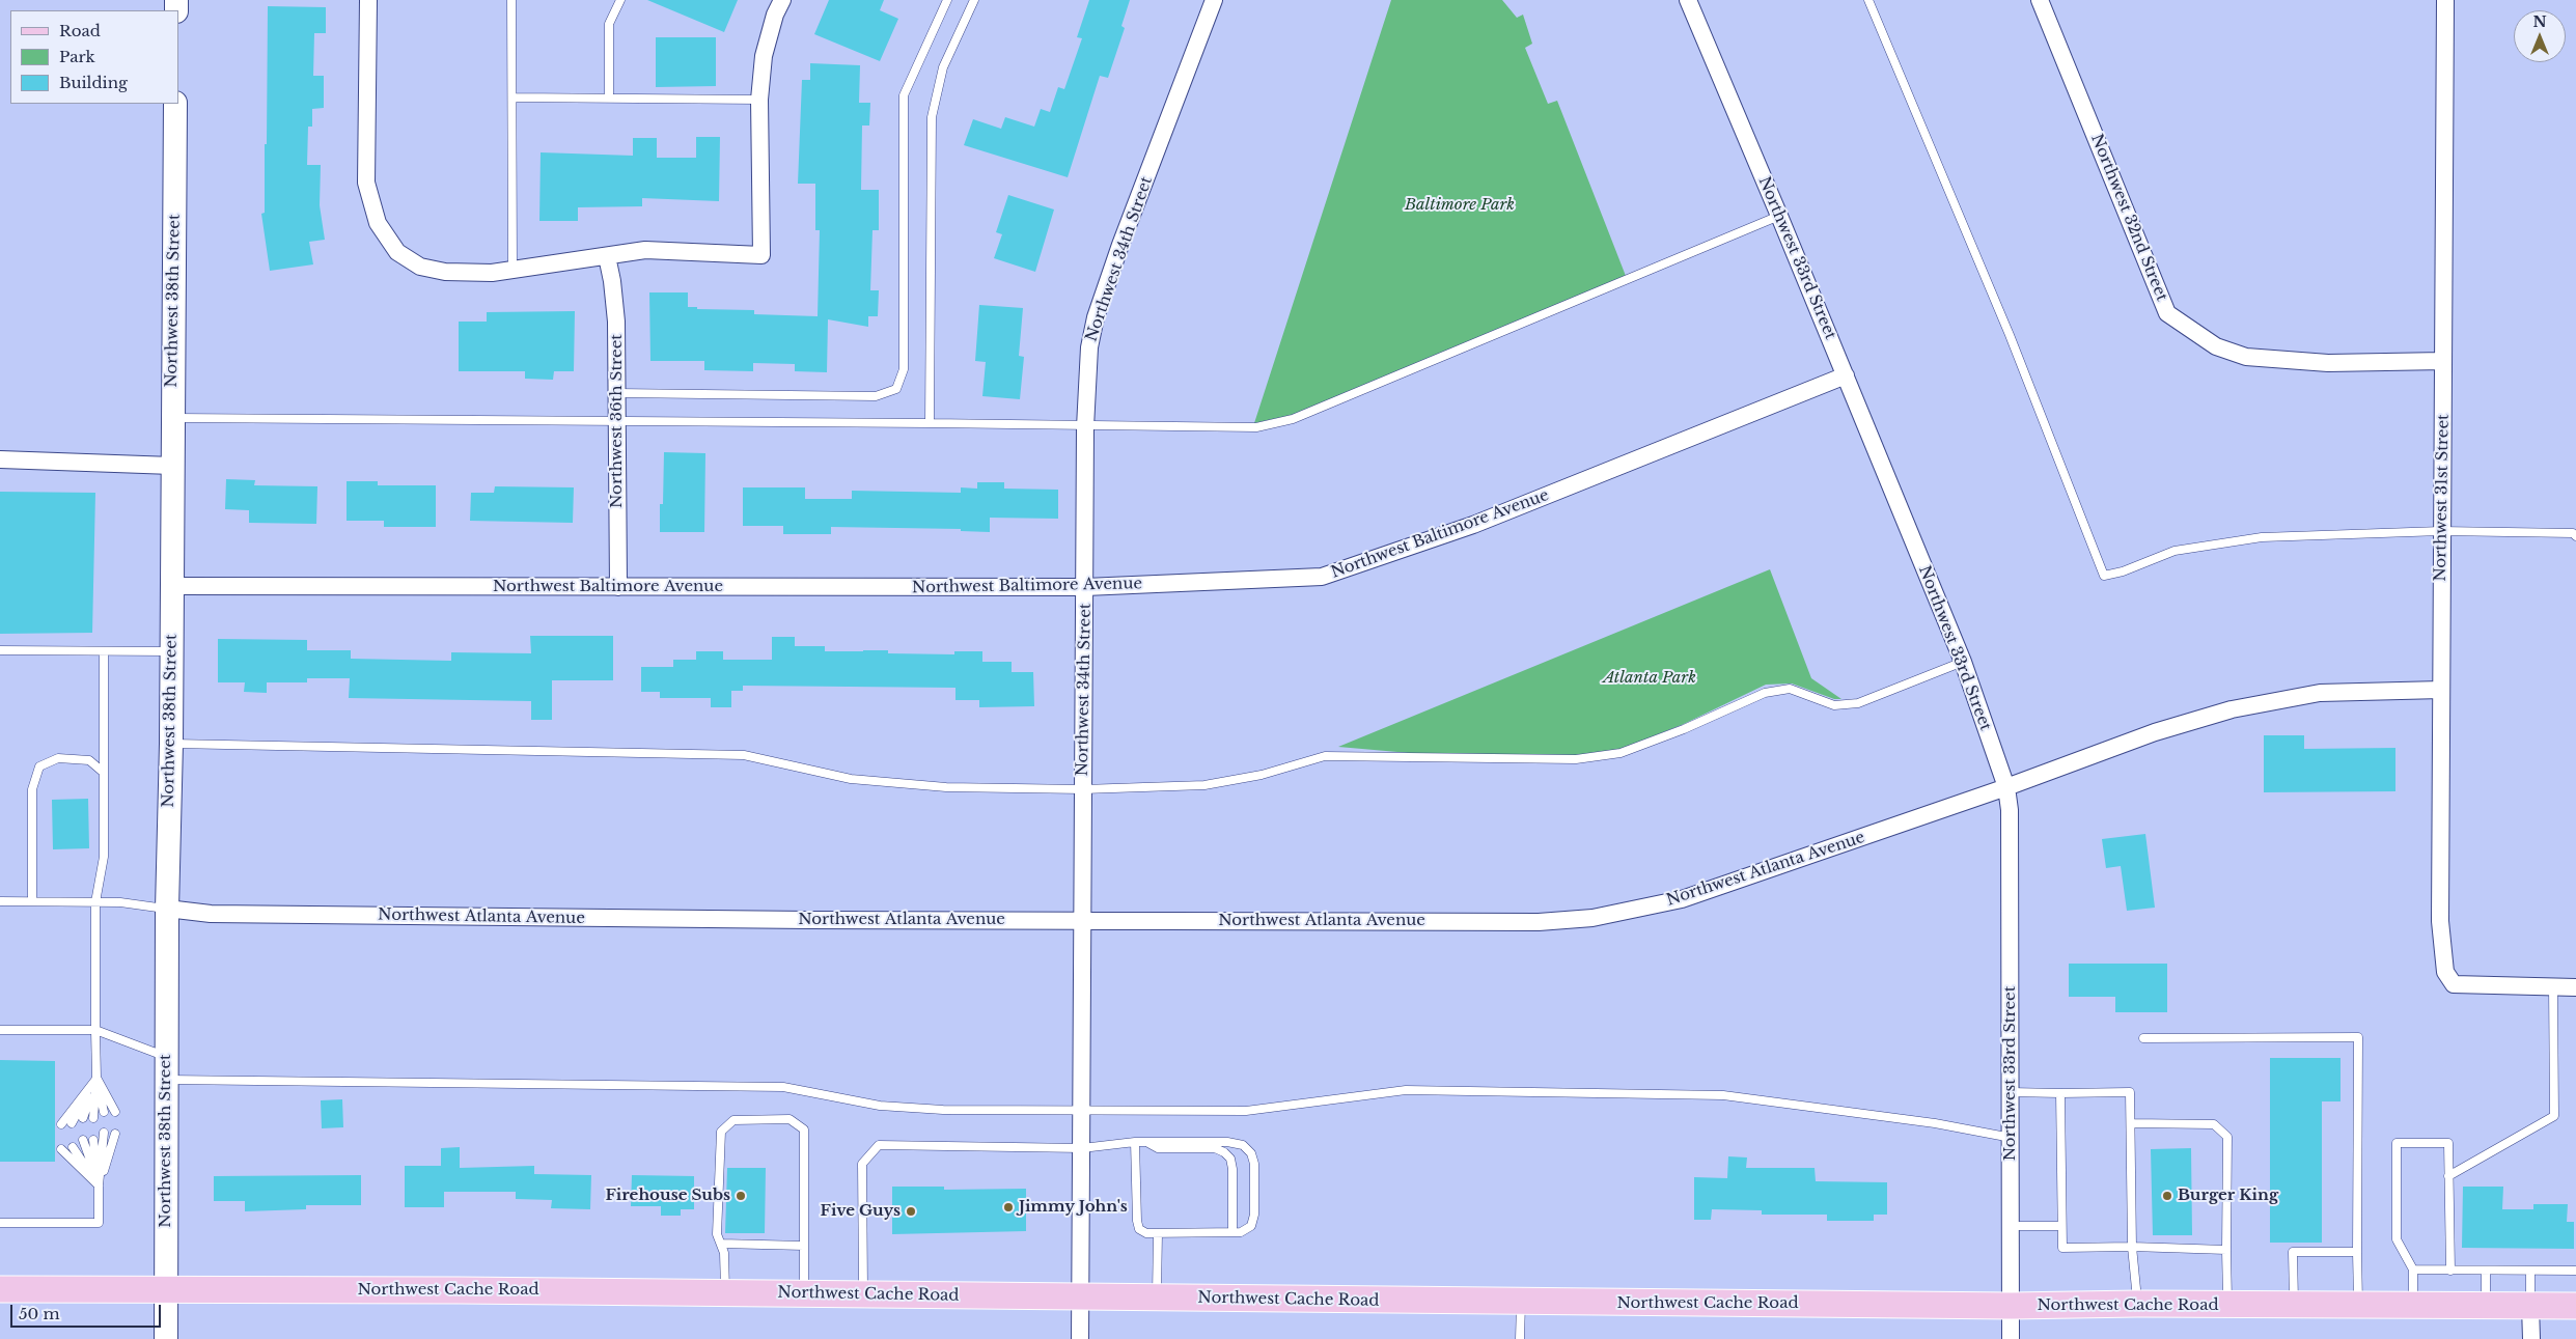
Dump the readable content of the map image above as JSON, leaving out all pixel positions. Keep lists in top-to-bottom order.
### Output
{
  "streets": {
    "main road": ["Northwest 38th Street", "Northwest Cache Road"],
    "street": [
      "Northwest 32nd Street",
      "Northwest 33rd Street",
      "Northwest 34th Street",
      "Northwest 36th Street",
      "Northwest 31st Street",
      "Northwest Baltimore Avenue",
      "Northwest Atlanta Avenue"
    ]
  },
  "crossings": [
    ["Northwest 32nd Street", "Northwest 31st Street"],
    ["Northwest 33rd Street", "Northwest Baltimore Avenue"],
    ["Northwest 33rd Street", "Northwest Atlanta Avenue"],
    ["Northwest 33rd Street", "Northwest Cache Road"],
    ["Northwest 34th Street", "Northwest Baltimore Avenue"],
    ["Northwest 34th Street", "Northwest Atlanta Avenue"],
    ["Northwest 34th Street", "Northwest Cache Road"],
    ["Northwest 38th Street", "Northwest Baltimore Avenue"],
    ["Northwest 38th Street", "Northwest Atlanta Avenue"],
    ["Northwest 38th Street", "Northwest Cache Road"],
    ["Northwest 36th Street", "Northwest Baltimore Avenue"],
    ["Northwest 31st Street", "Northwest Atlanta Avenue"]
  ],
  "parks": ["Baltimore Park", "Atlanta Park"],
  "places": [
    "Firehouse Subs",
    "Burger King",
    "Jimmy John's",
    "Five Guys"
  ],
  "legend": ["Road", "Park", "Building"],
  "scale_bar": "50 m",
  "north": "top"
}
